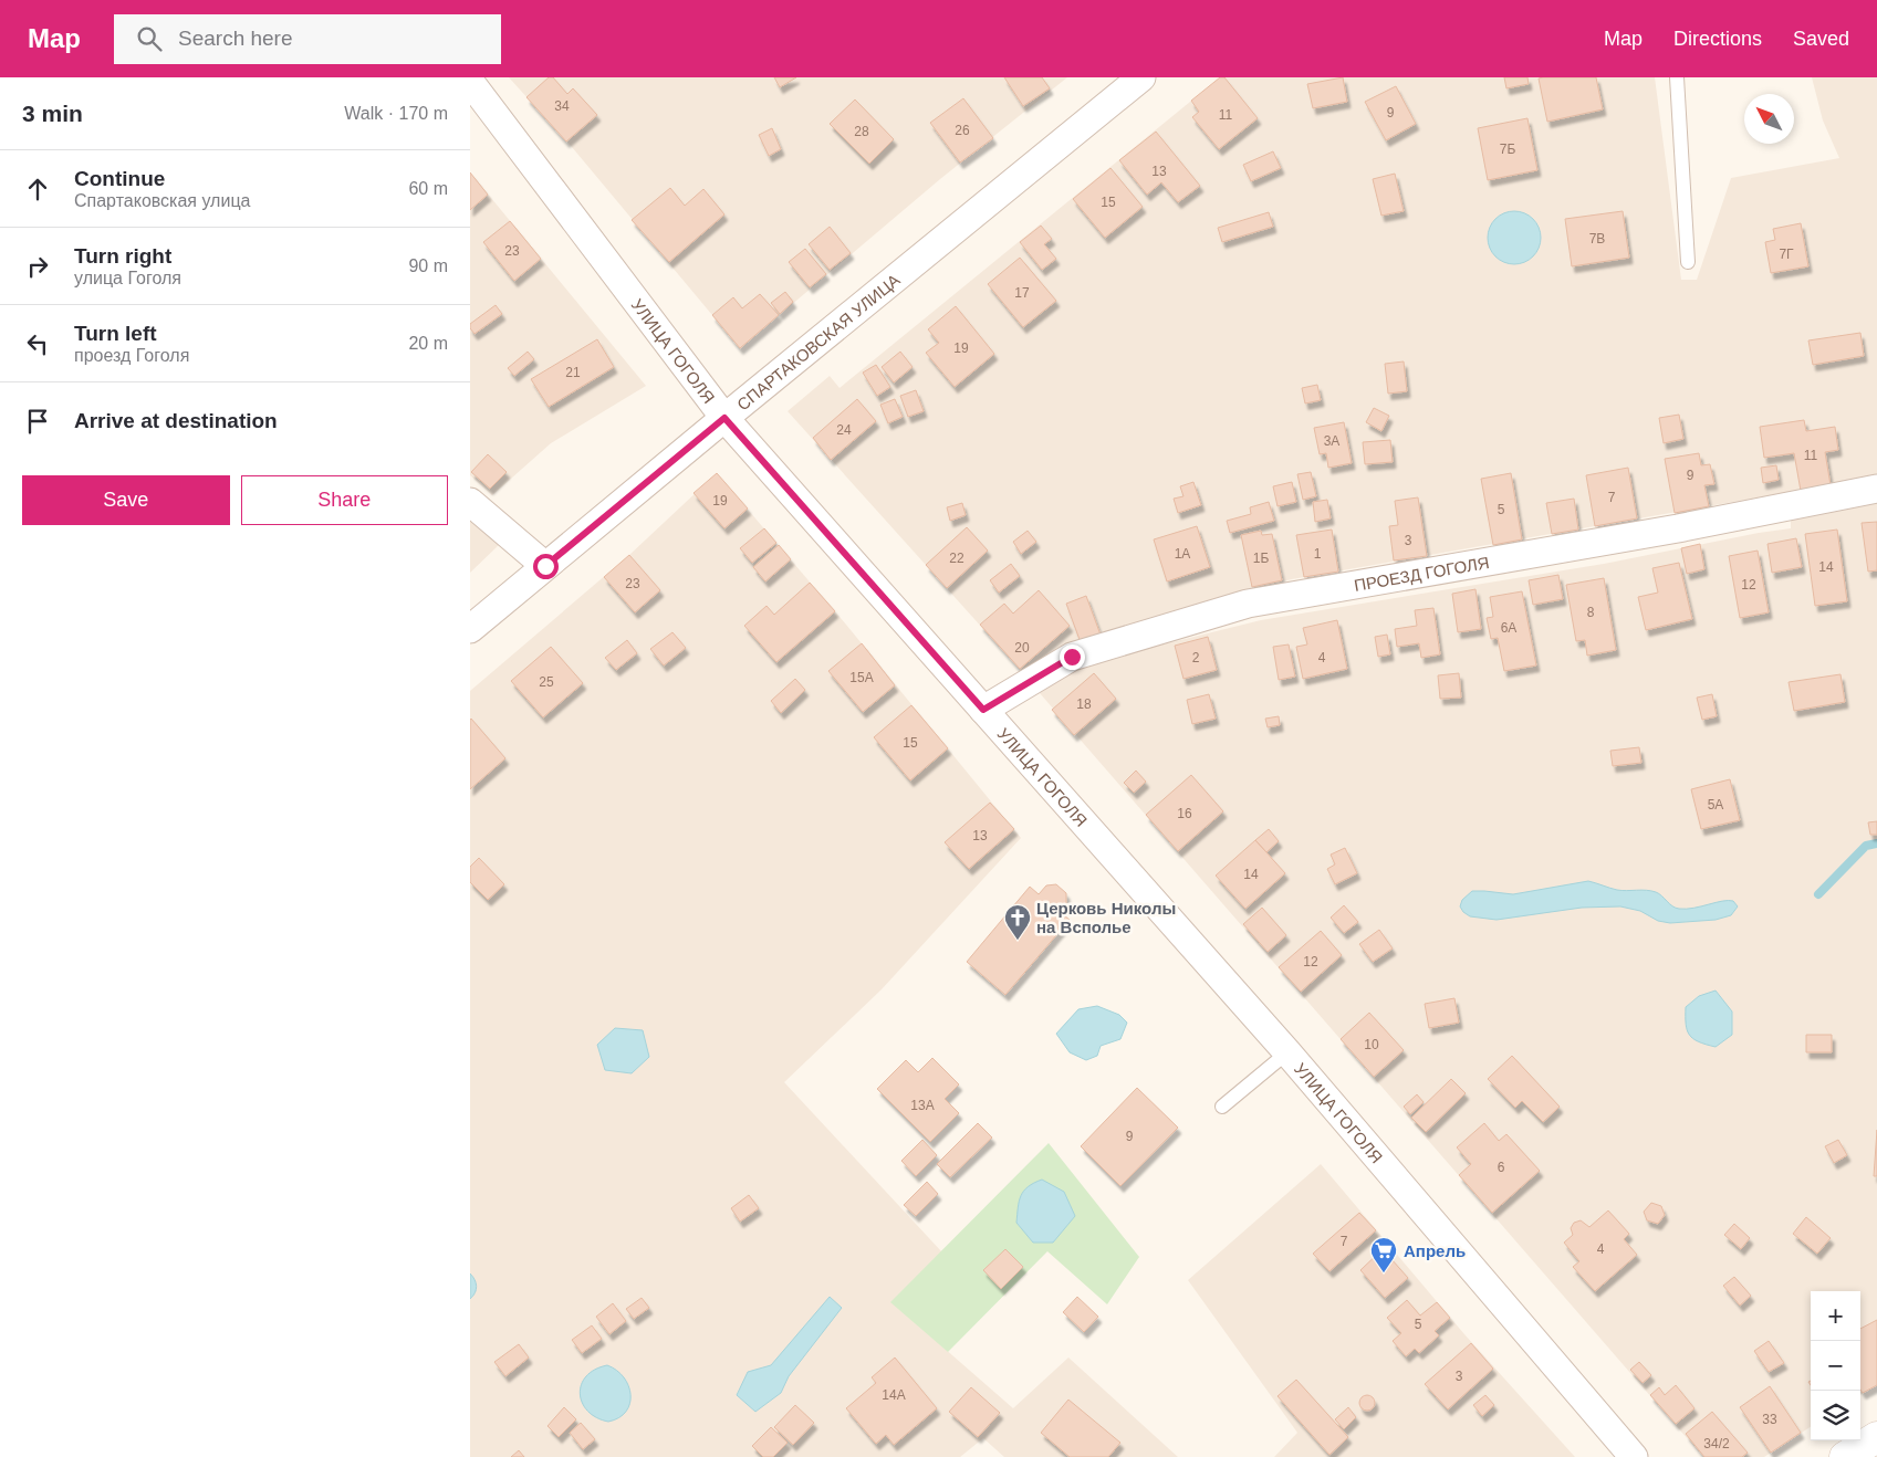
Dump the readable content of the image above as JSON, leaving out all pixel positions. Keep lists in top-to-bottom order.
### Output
{
  "streets": {
    "street": ["СПАРТАКОВСКАЯ УЛИЦА", "УЛИЦА ГОГОЛЯ", "ПРОЕЗД ГОГОЛЯ"]
  },
  "crossings": [
    ["СПАРТАКОВСКАЯ УЛИЦА", "УЛИЦА ГОГОЛЯ"],
    ["УЛИЦА ГОГОЛЯ", "ПРОЕЗД ГОГОЛЯ"]
  ],
  "places": {
    "church": ["Церковь Николы на Всполье"],
    "supermarket": ["Апрель"]
  },
  "house_numbers": [
    "34",
    "9",
    "11",
    "26",
    "28",
    "7Б",
    "13",
    "15",
    "7В",
    "23",
    "7Г",
    "17",
    "19",
    "21",
    "24",
    "3А",
    "11",
    "9",
    "7",
    "19",
    "5",
    "3",
    "1А",
    "1",
    "22",
    "1Б",
    "14",
    "23",
    "12",
    "8",
    "6А",
    "20",
    "2",
    "4",
    "15А",
    "25",
    "18",
    "15",
    "5А",
    "16",
    "13",
    "14",
    "12",
    "10",
    "13А",
    "9",
    "6",
    "7",
    "4",
    "5",
    "3",
    "14А",
    "33",
    "34/2"
  ],
  "north": "top left",
  "page": {
    "header": "Map",
    "search": "Search here",
    "nav": ["Map", "Directions", "Saved"],
    "heading": ["3 min", "Walk · 170 m"],
    "list": [
      ["Continue", "Спартаковская улица", "60 m"],
      ["Turn right", "улица Гоголя", "90 m"],
      ["Turn left", "проезд Гоголя", "20 m"],
      "Arrive at destination"
    ],
    "buttons": ["Save", "Share"],
    "map_buttons": ["+", "−"]
  }
}
